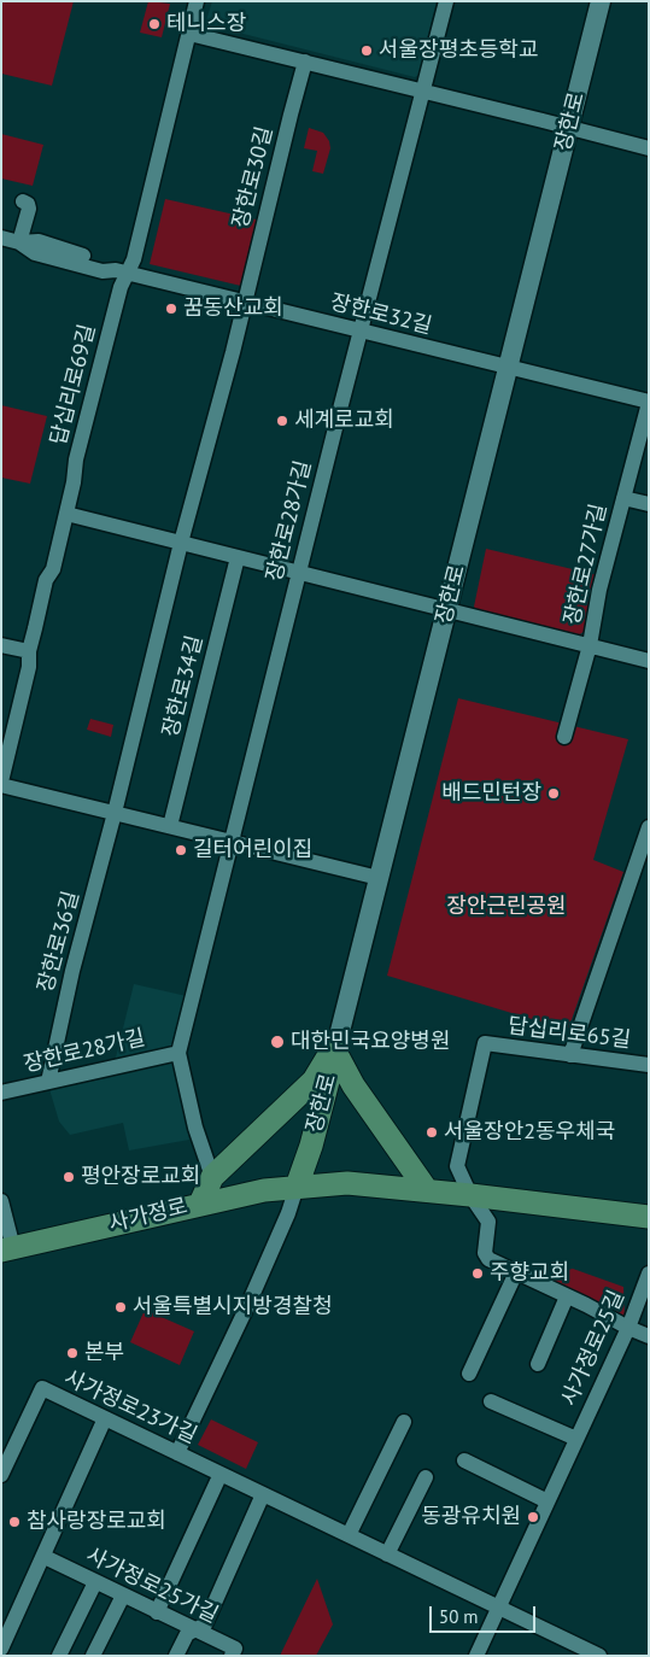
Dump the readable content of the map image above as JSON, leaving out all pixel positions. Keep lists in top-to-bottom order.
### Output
{
  "streets": {
    "main road": ["장한로", "사가정로"],
    "street": [
      "장한로30길",
      "장한로32길",
      "답십리로69길",
      "장한로28가길",
      "장한로27가길",
      "장한로34길",
      "장한로36길",
      "답십리로65길",
      "사가정로25길",
      "사가정로23가길",
      "사가정로25가길"
    ]
  },
  "crossings": [
    ["장한로", "장한로32길"],
    ["장한로", "사가정로"],
    ["장한로30길", "장한로32길"],
    ["장한로32길", "답십리로69길"],
    ["장한로32길", "장한로28가길"],
    ["장한로32길", "장한로27가길"],
    ["장한로28가길", "장한로36길"],
    ["장한로34길", "장한로36길"],
    ["답십리로65길", "사가정로"],
    ["사가정로25길", "사가정로23가길"]
  ],
  "parks": ["장안근린공원"],
  "places": [
    "테니스장",
    "서울장평초등학교",
    "꿈동산교회",
    "세계로교회",
    "배드민턴장",
    "길터어린이집",
    "대한민국요양병원",
    "서울장안2동우체국",
    "평안장로교회",
    "주향교회",
    "서울특별시지방경찰청",
    "본부",
    "동광유치원",
    "참사랑장로교회"
  ],
  "scale_bar": "50 m"
}
